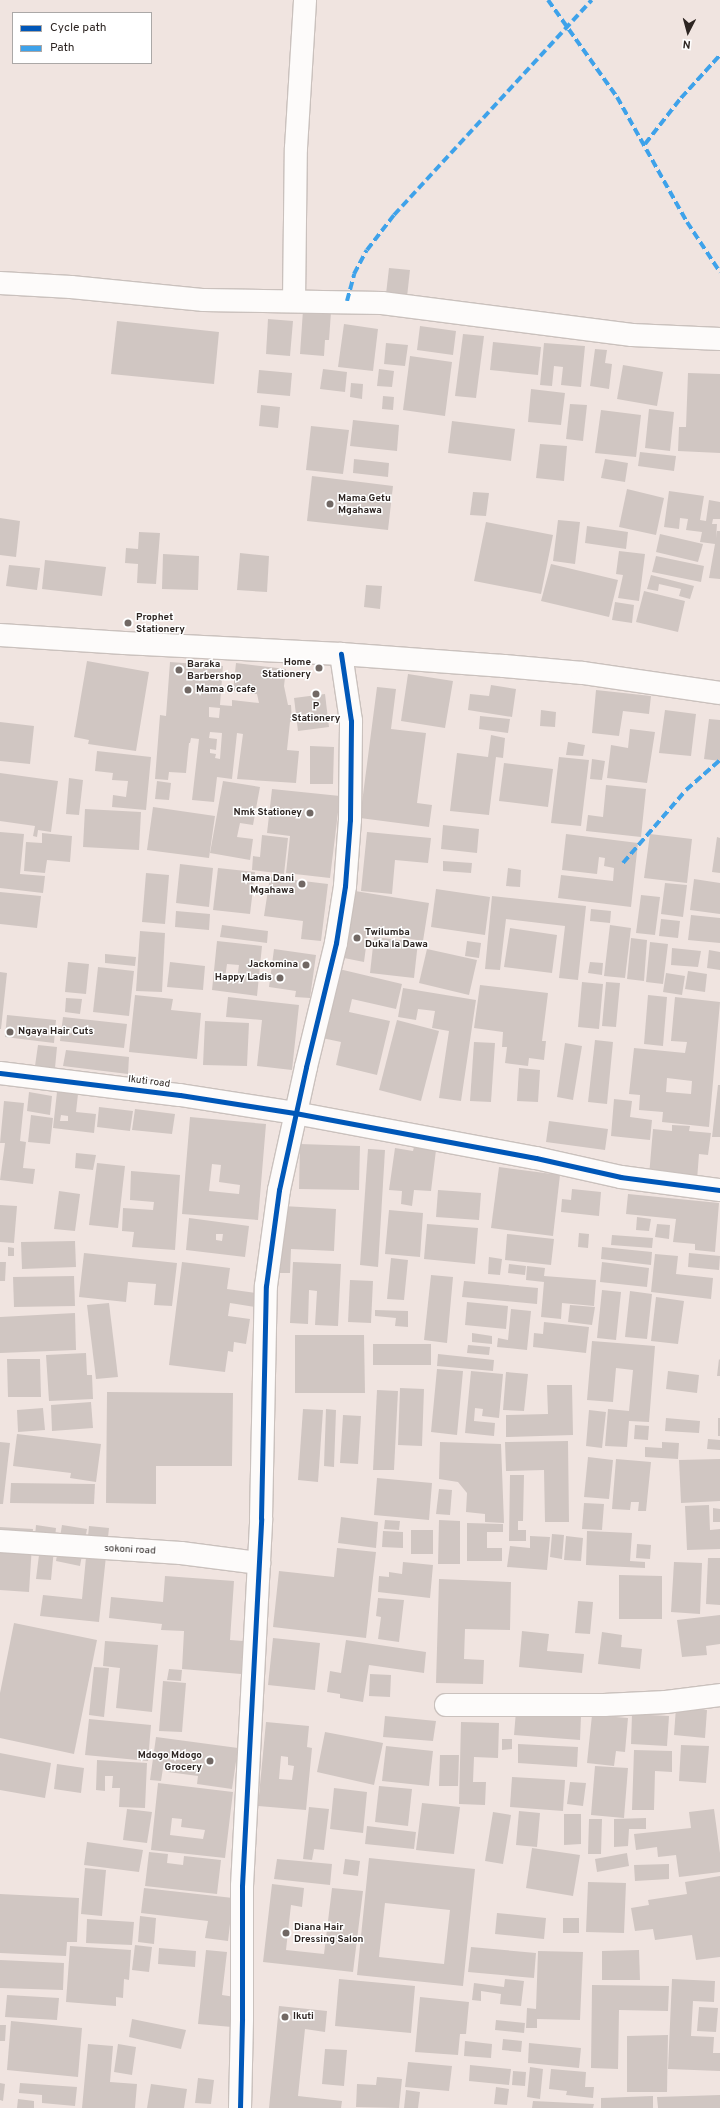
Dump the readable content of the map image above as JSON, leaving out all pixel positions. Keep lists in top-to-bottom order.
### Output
{
  "streets": {
    "street": ["Ikuti road", "sokoni road"]
  },
  "places": [
    "Mama Getu Mgahawa",
    "Prophet Stationery",
    "Home Stationery",
    "Baraka Barbershop",
    "Mama G cafe",
    "P Stationery",
    "Nmk Stationey",
    "Mama Dani Mgahawa",
    "Twilumba Duka la Dawa",
    "Jackomina",
    "Happy Ladis",
    "Ngaya Hair Cuts",
    "Mdogo Mdogo Grocery",
    "Diana Hair Dressing Salon",
    "Ikuti"
  ],
  "legend": ["Cycle path", "Path"],
  "north": "bottom"
}
